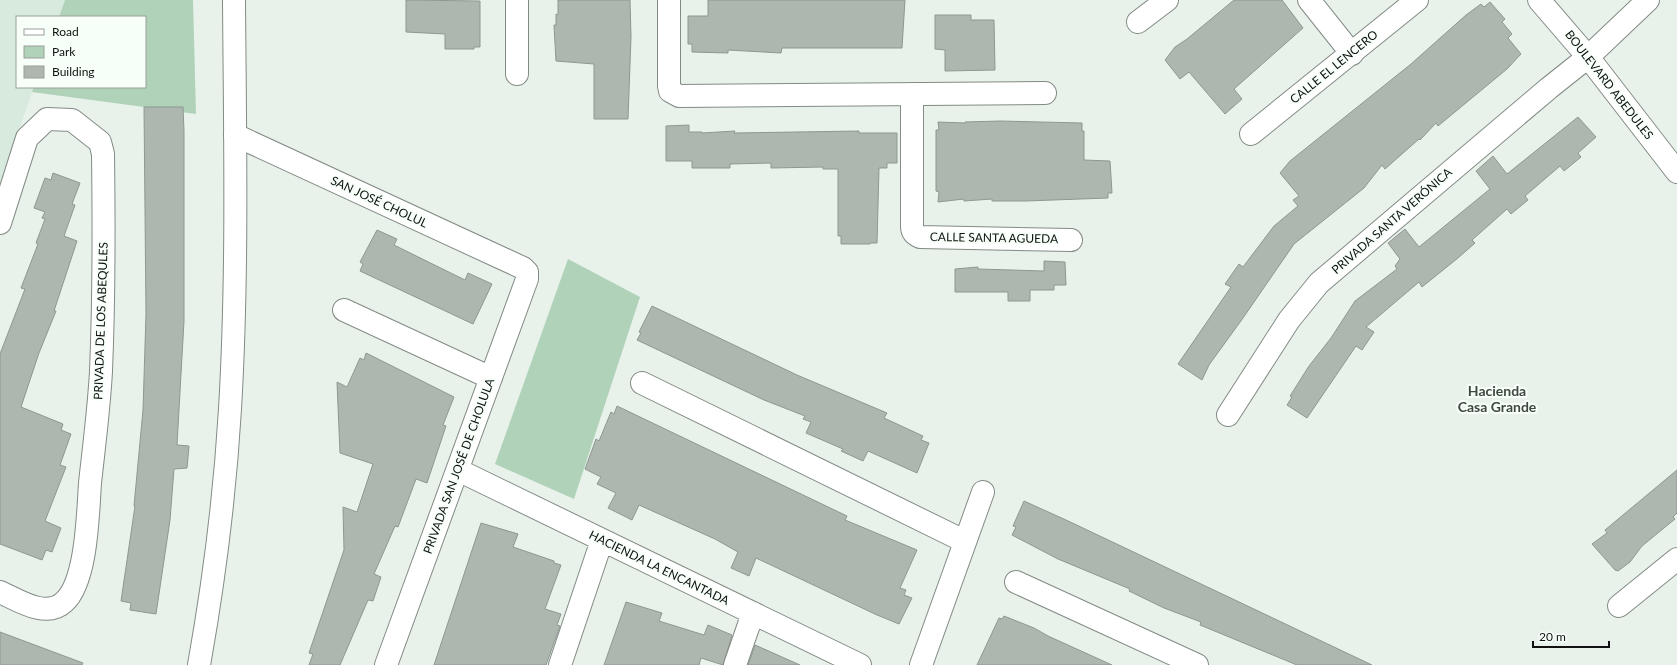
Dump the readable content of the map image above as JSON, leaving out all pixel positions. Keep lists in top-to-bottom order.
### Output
{
  "streets": {
    "street": [
      "CALLE EL LENCERO",
      "BOULEVARD ABEDULES",
      "SAN JOSÉ CHOLUL",
      "PRIVADA SANTA VERÓNICA",
      "CALLE SANTA AGUEDA",
      "PRIVADA DE LOS ABEQULES",
      "PRIVADA SAN JOSÉ DE CHOLULA",
      "HACIENDA LA ENCANTADA"
    ]
  },
  "crossings": [
    ["BOULEVARD ABEDULES", "PRIVADA SANTA VERÓNICA"],
    ["SAN JOSÉ CHOLUL", "PRIVADA SAN JOSÉ DE CHOLULA"],
    ["PRIVADA SAN JOSÉ DE CHOLULA", "HACIENDA LA ENCANTADA"]
  ],
  "districts": ["Hacienda Casa Grande"],
  "legend": ["Road", "Park", "Building"],
  "scale_bar": "20 m"
}
